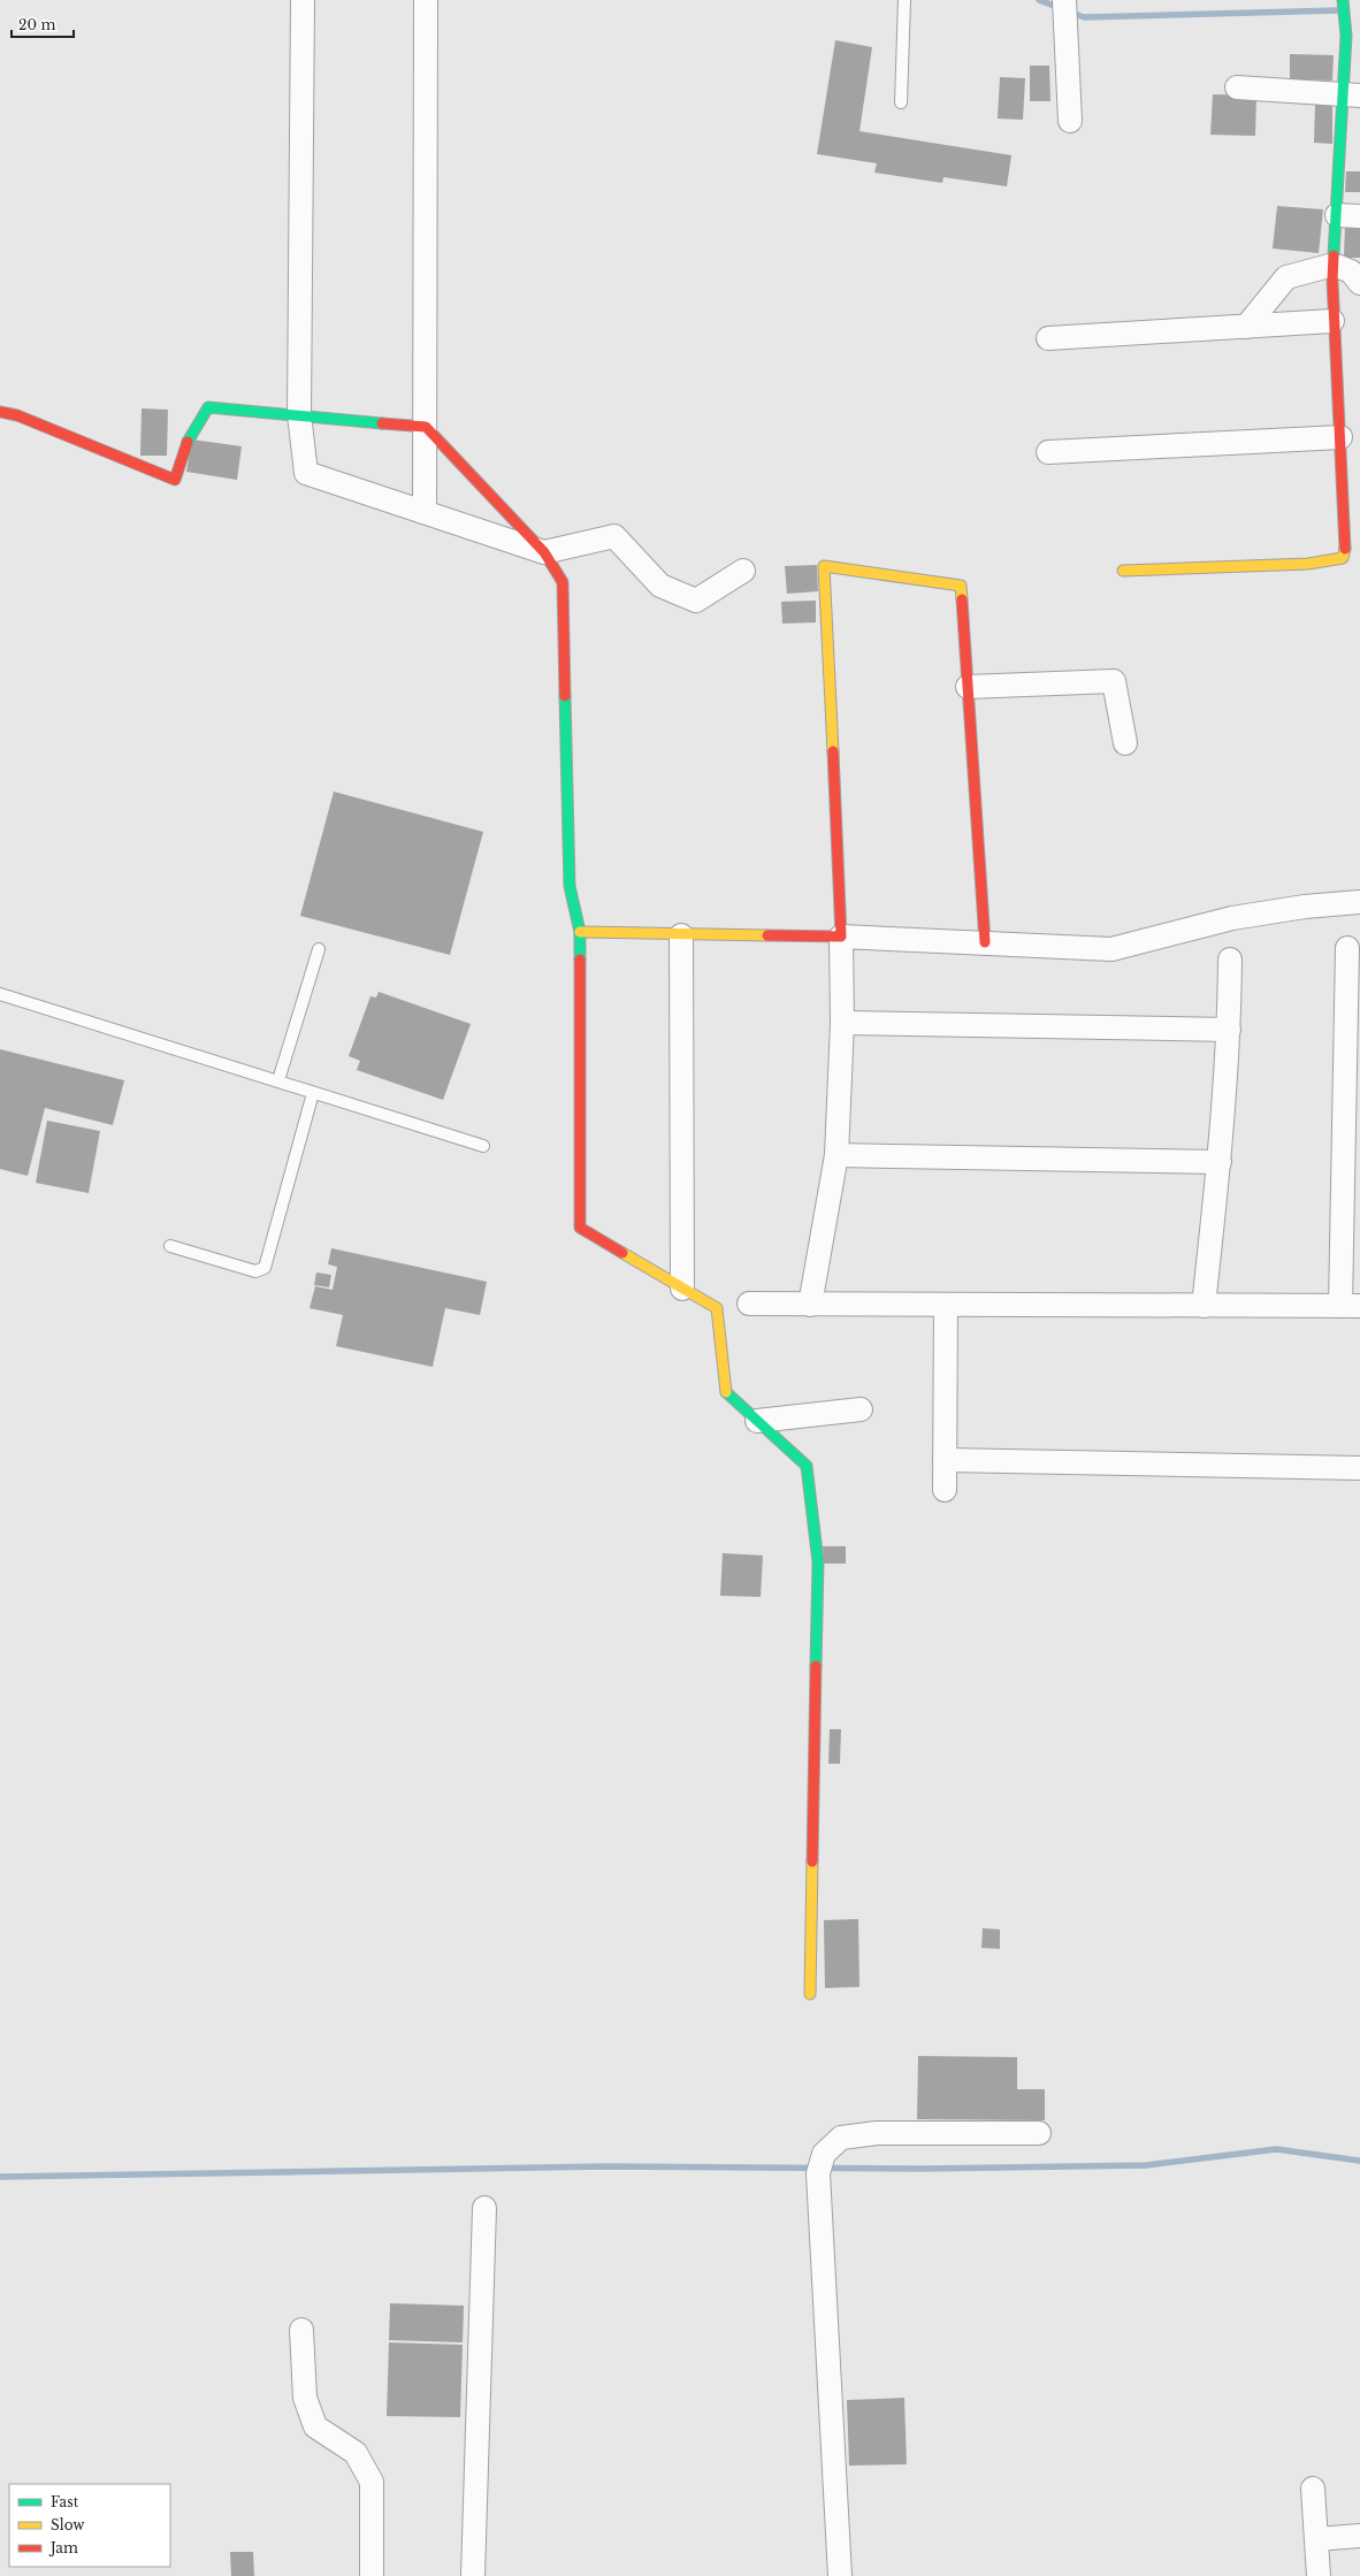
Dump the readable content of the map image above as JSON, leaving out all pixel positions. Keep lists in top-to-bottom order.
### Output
{
  "legend": ["Fast", "Slow", "Jam"],
  "scale_bar": "20 m"
}
